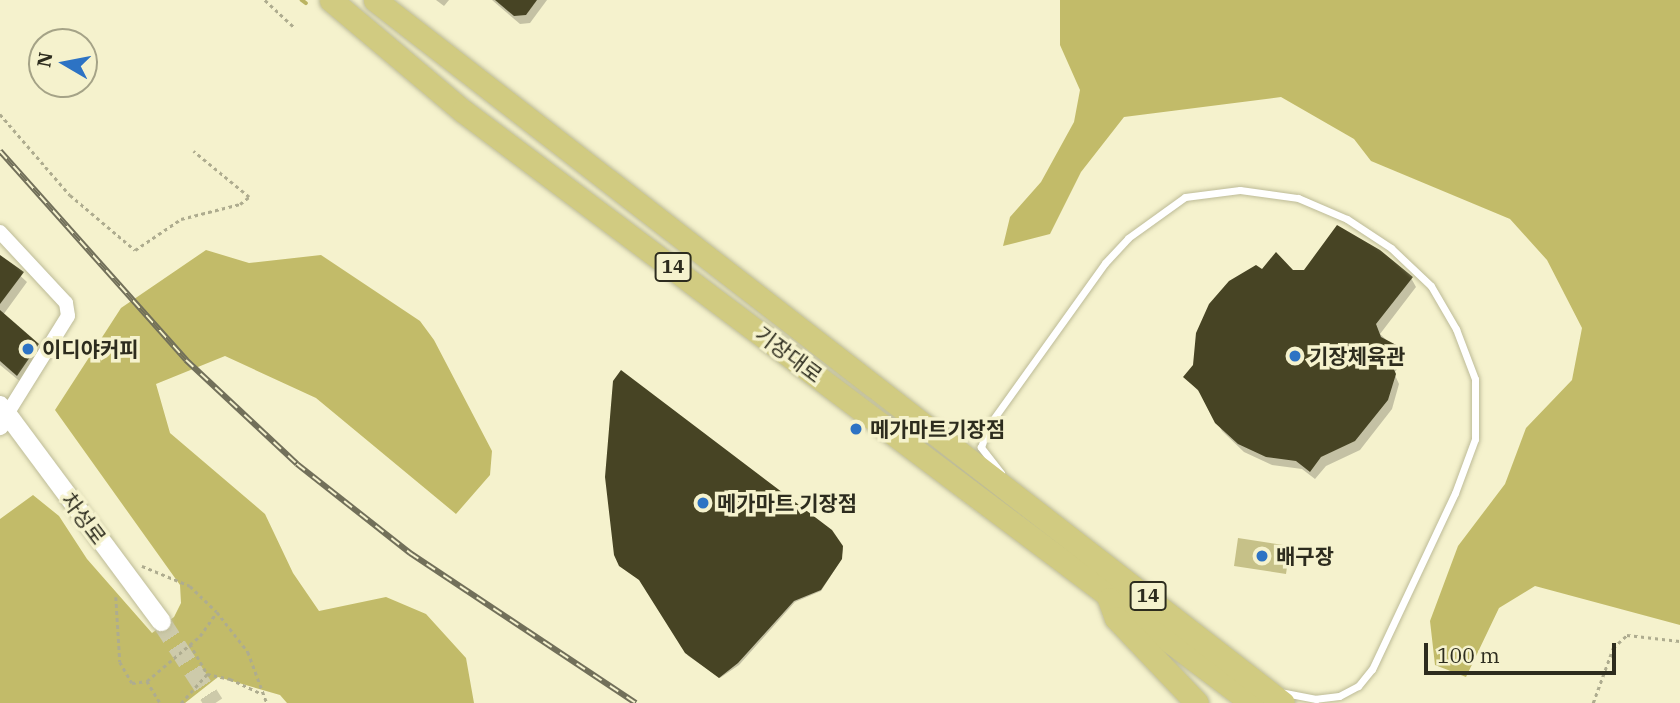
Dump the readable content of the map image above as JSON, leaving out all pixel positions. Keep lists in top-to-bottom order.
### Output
{
  "streets": {
    "main road": ["14", "기장대로", "차성로"]
  },
  "places": [
    "이디야커피",
    "기장체육관",
    "메가마트기장점",
    "메가마트 기장점",
    "배구장"
  ],
  "scale_bar": "100 m",
  "north": "left"
}
